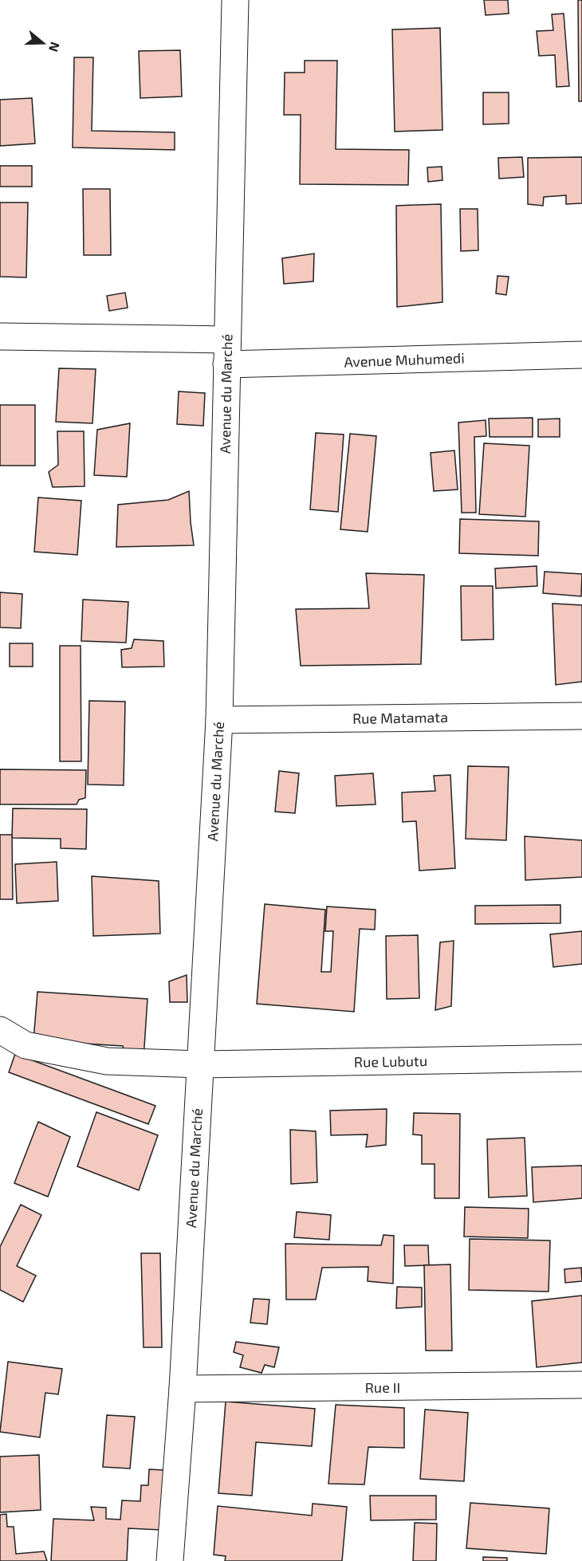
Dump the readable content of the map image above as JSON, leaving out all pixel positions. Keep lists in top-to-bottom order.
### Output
{
  "streets": {
    "street": [
      "Avenue Muhumedi",
      "Avenue du Marché",
      "Rue Matamata",
      "Rue Lubutu",
      "Rue II"
    ]
  },
  "crossings": [
    ["Avenue Muhumedi", "Avenue du Marché"],
    ["Avenue du Marché", "Rue Matamata"],
    ["Avenue du Marché", "Rue Lubutu"],
    ["Avenue du Marché", "Rue II"]
  ],
  "north": "right"
}
